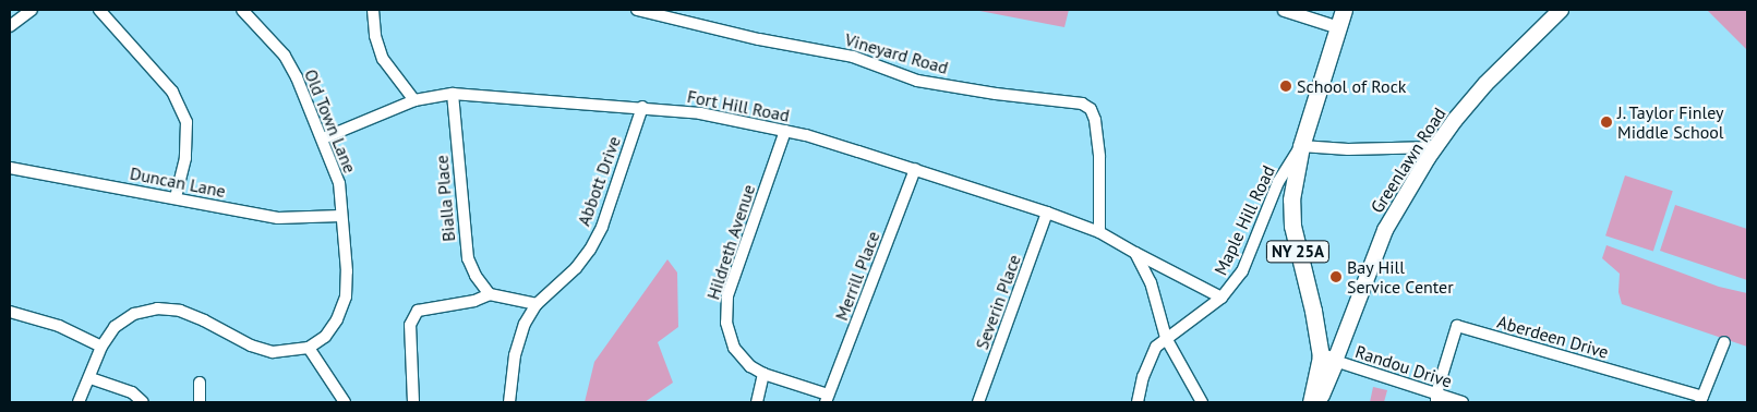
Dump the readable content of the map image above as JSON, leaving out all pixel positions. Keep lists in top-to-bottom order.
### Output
{
  "streets": {
    "main road": ["Greenlawn Road", "NY 25A"],
    "street": [
      "Vineyard Road",
      "Fort Hill Road",
      "Old Town Lane",
      "Abbott Drive",
      "Duncan Lane",
      "Bialla Place",
      "Maple Hill Road",
      "Hildreth Avenue",
      "Merrill Place",
      "Severin Place",
      "Aberdeen Drive",
      "Randou Drive"
    ]
  },
  "crossings": [
    ["Vineyard Road", "Fort Hill Road"],
    ["Fort Hill Road", "Old Town Lane"],
    ["Fort Hill Road", "Abbott Drive"],
    ["Fort Hill Road", "Bialla Place"],
    ["Fort Hill Road", "Maple Hill Road"],
    ["Fort Hill Road", "Hildreth Avenue"],
    ["Fort Hill Road", "Merrill Place"],
    ["Fort Hill Road", "Severin Place"],
    ["Old Town Lane", "Duncan Lane"],
    ["Greenlawn Road", "NY 25A"],
    ["Greenlawn Road", "Randou Drive"],
    ["Maple Hill Road", "NY 25A"],
    ["Hildreth Avenue", "Merrill Place"],
    ["NY 25A", "Randou Drive"],
    ["Aberdeen Drive", "Randou Drive"]
  ],
  "places": ["School of Rock", "J. Taylor Finley Middle School", "Bay Hill Service Center"]
}
